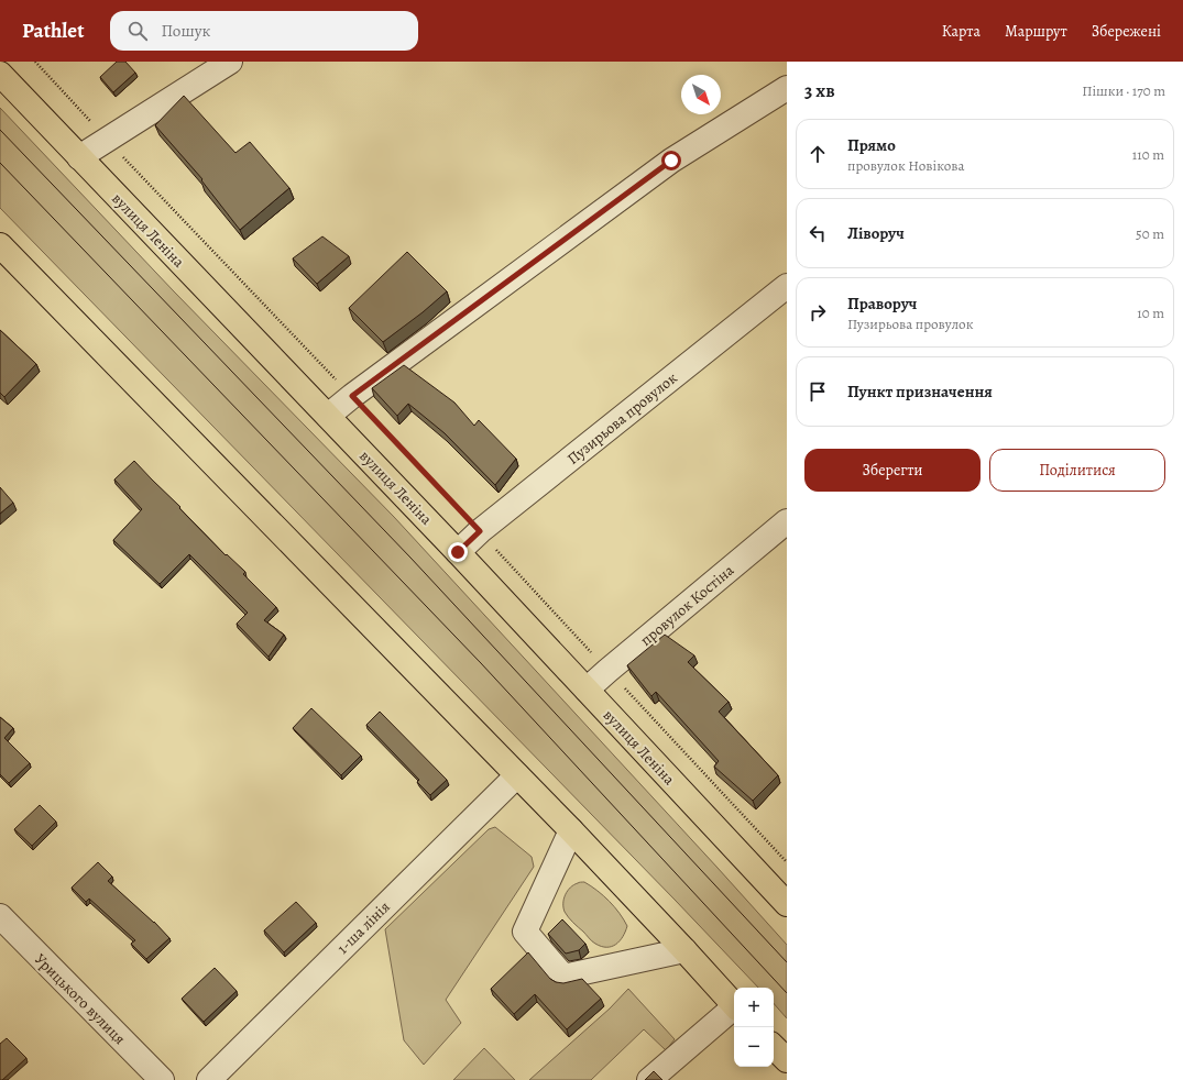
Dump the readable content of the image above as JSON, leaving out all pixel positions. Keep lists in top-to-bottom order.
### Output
{
  "streets": {
    "main road": ["вулиця Леніна"],
    "street": [
      "Пузирьова провулок",
      "провулок Костіна",
      "1-ша лінія",
      "Урицького вулиця"
    ]
  },
  "crossings": [
    ["вулиця Леніна", "Пузирьова провулок"],
    ["вулиця Леніна", "провулок Костіна"]
  ],
  "north": "bottom right",
  "page": {
    "header": "Pathlet",
    "search": "Пошук",
    "nav": ["Карта", "Маршрут", "Збережені"],
    "heading": ["3 хв", "Пішки · 170 m"],
    "list": [
      ["Прямо", "провулок Новікова", "110 m"],
      ["Ліворуч", "50 m"],
      ["Праворуч", "Пузирьова провулок", "10 m"],
      "Пункт призначення"
    ],
    "buttons": ["Зберегти", "Поділитися"],
    "map_buttons": ["+", "−"]
  }
}
